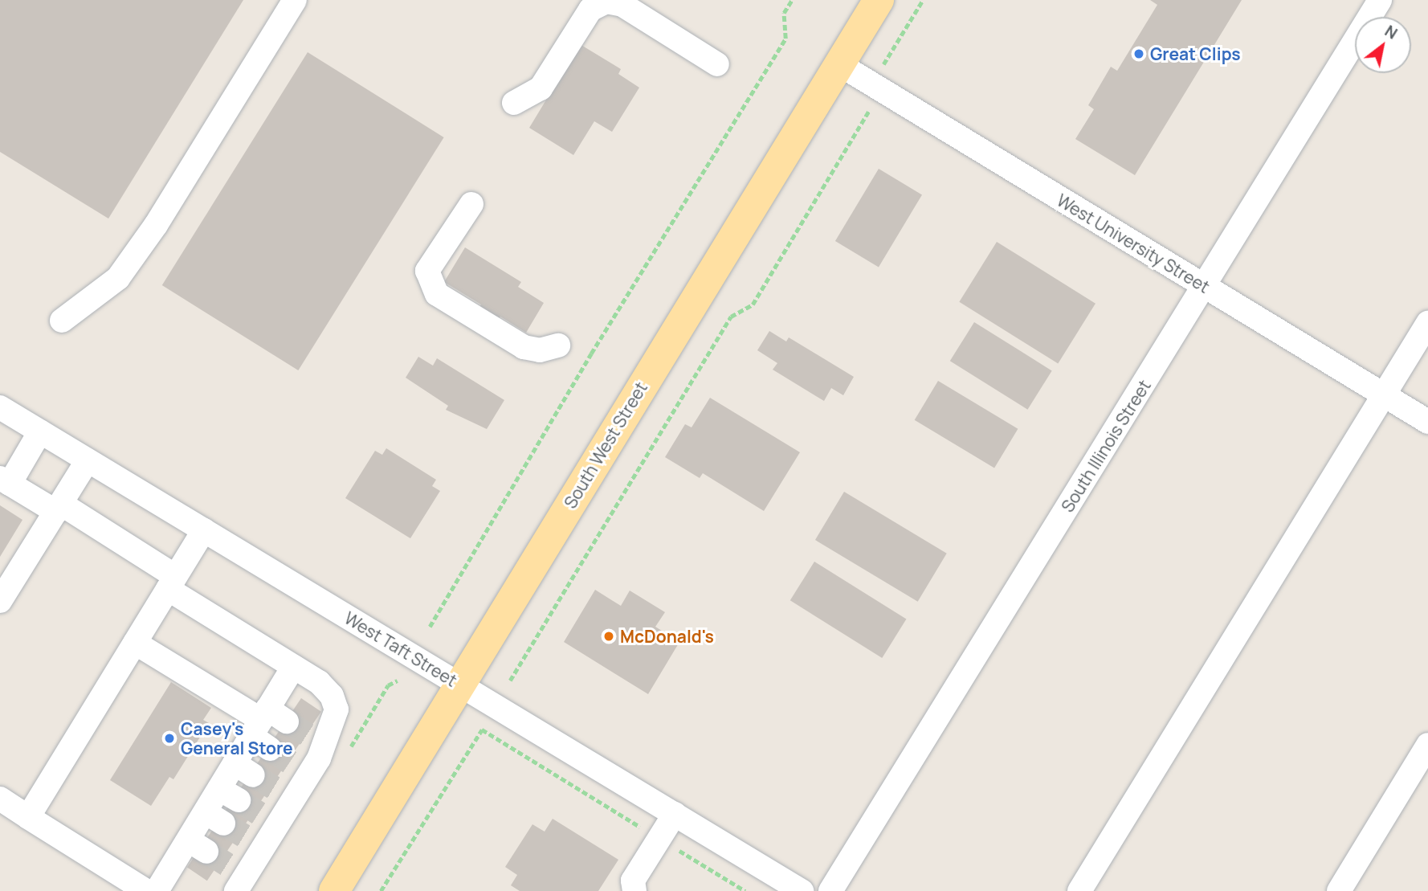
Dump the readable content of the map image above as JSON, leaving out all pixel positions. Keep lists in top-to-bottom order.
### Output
{
  "streets": {
    "main road": ["South West Street"],
    "street": ["West University Street", "South Illinois Street", "West Taft Street"]
  },
  "crossings": [
    ["West University Street", "South West Street"],
    ["West University Street", "South Illinois Street"],
    ["South West Street", "West Taft Street"]
  ],
  "places": ["Great Clips", "McDonald's", "Casey's General Store"],
  "north": "top right"
}
